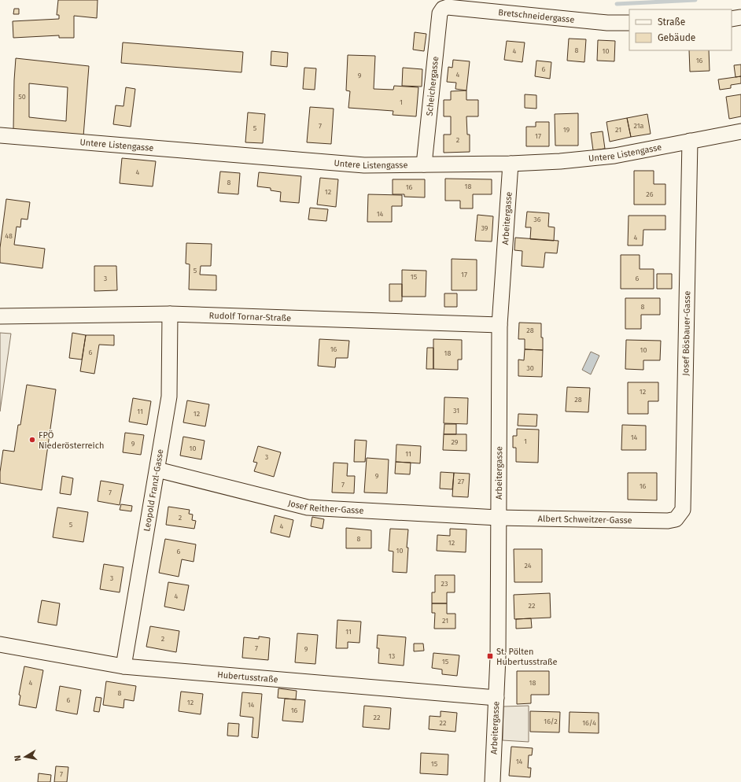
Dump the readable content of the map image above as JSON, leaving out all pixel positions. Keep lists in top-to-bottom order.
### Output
{
  "streets": {
    "street": [
      "Bretschneidergasse",
      "Scheichergasse",
      "Untere Listengasse",
      "Arbeitergasse",
      "Rudolf Tornar-Straße",
      "Josef Bösbauer-Gasse",
      "Leopold Franzl-Gasse",
      "Josef Reither-Gasse",
      "Albert Schweitzer-Gasse",
      "Hubertusstraße"
    ]
  },
  "crossings": [
    ["Bretschneidergasse", "Scheichergasse"],
    ["Scheichergasse", "Untere Listengasse"],
    ["Untere Listengasse", "Arbeitergasse"],
    ["Untere Listengasse", "Josef Bösbauer-Gasse"],
    ["Arbeitergasse", "Rudolf Tornar-Straße"],
    ["Arbeitergasse", "Josef Reither-Gasse"],
    ["Arbeitergasse", "Albert Schweitzer-Gasse"],
    ["Arbeitergasse", "Hubertusstraße"],
    ["Rudolf Tornar-Straße", "Leopold Franzl-Gasse"],
    ["Josef Bösbauer-Gasse", "Albert Schweitzer-Gasse"],
    ["Leopold Franzl-Gasse", "Josef Reither-Gasse"],
    ["Leopold Franzl-Gasse", "Hubertusstraße"],
    ["Josef Reither-Gasse", "Albert Schweitzer-Gasse"]
  ],
  "places": {
    "other": ["FPÖ Niederösterreich"],
    "transit": ["St. Pölten Hubertusstraße"]
  },
  "house_numbers": [
    "8",
    "4",
    "10",
    "16",
    "6",
    "4",
    "9",
    "50",
    "1",
    "7",
    "21a",
    "5",
    "19",
    "21",
    "17",
    "2",
    "4",
    "8",
    "18",
    "16",
    "12",
    "26",
    "14",
    "36",
    "39",
    "48",
    "4",
    "5",
    "17",
    "15",
    "3",
    "6",
    "8",
    "28",
    "16",
    "10",
    "6",
    "18",
    "30",
    "12",
    "28",
    "31",
    "11",
    "12",
    "14",
    "1",
    "29",
    "9",
    "10",
    "11",
    "3",
    "9",
    "27",
    "7",
    "16",
    "7",
    "2",
    "5",
    "4",
    "8",
    "12",
    "10",
    "6",
    "24",
    "3",
    "23",
    "4",
    "22",
    "21",
    "11",
    "2",
    "7",
    "9",
    "13",
    "15",
    "4",
    "18",
    "8",
    "6",
    "12",
    "14",
    "16",
    "22",
    "16/2",
    "22",
    "16/4",
    "14",
    "15",
    "7"
  ],
  "legend": ["Straße", "Gebäude"],
  "north": "left"
}
